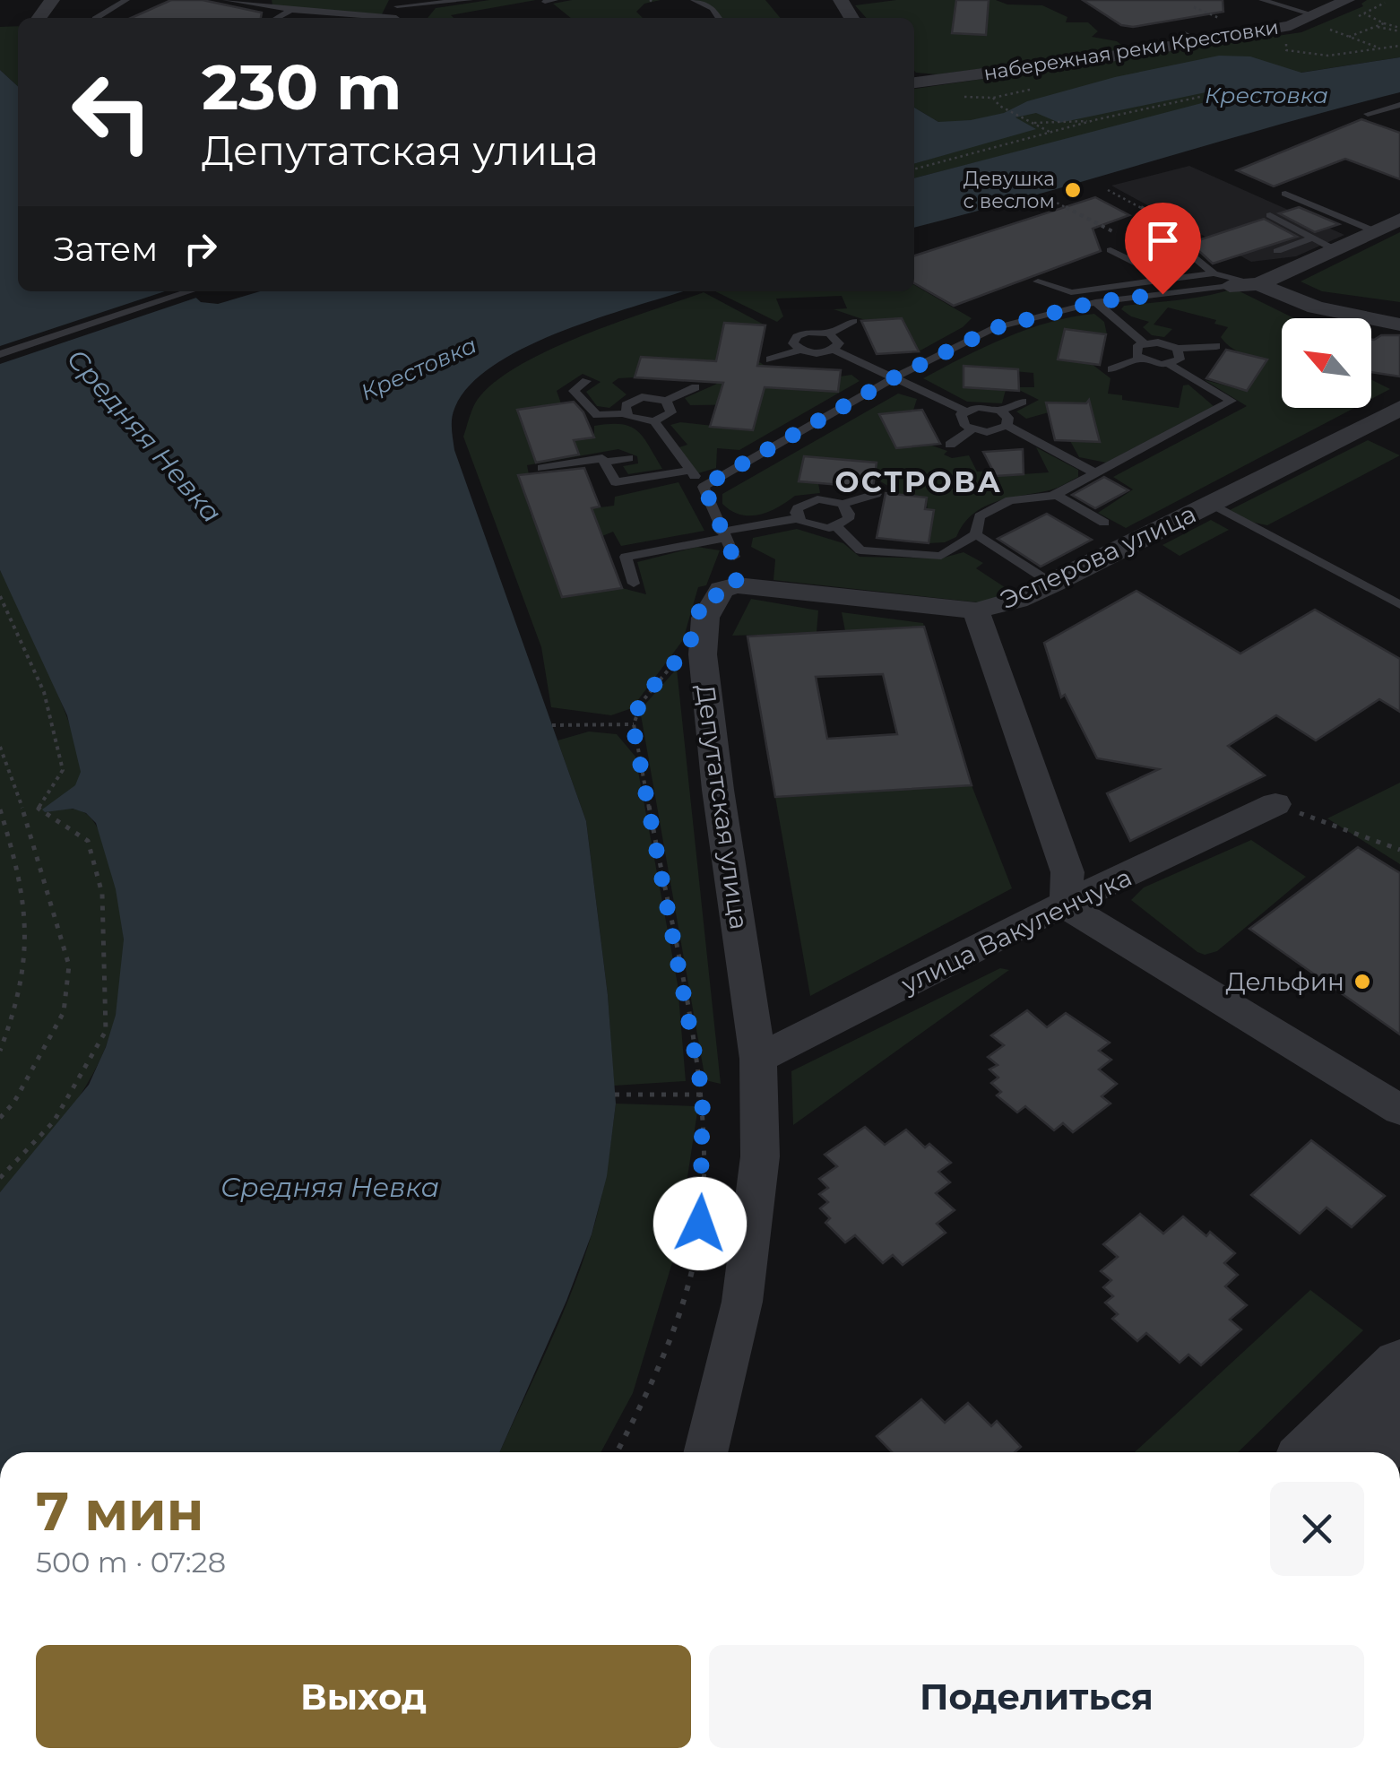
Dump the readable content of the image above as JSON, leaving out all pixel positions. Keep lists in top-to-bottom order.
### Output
{
  "streets": {
    "street": [
      "набережная реки Крестовки",
      "Эсперова улица",
      "Депутатская улица",
      "улица Вакуленчука"
    ]
  },
  "crossings": [
    ["Эсперова улица", "улица Вакуленчука"],
    ["Депутатская улица", "улица Вакуленчука"]
  ],
  "districts": ["ОСТРОВА"],
  "water": ["Крестовка", "Средняя Невка"],
  "places": ["Девушка с веслом", "Дельфин"],
  "north": "top left",
  "page": {
    "turn": ["230 m", "Депутатская улица"],
    "then": "Затем",
    "heading": ["7 мин", "500 m · 07:28"],
    "buttons": ["Выход", "Поделиться"]
  }
}
